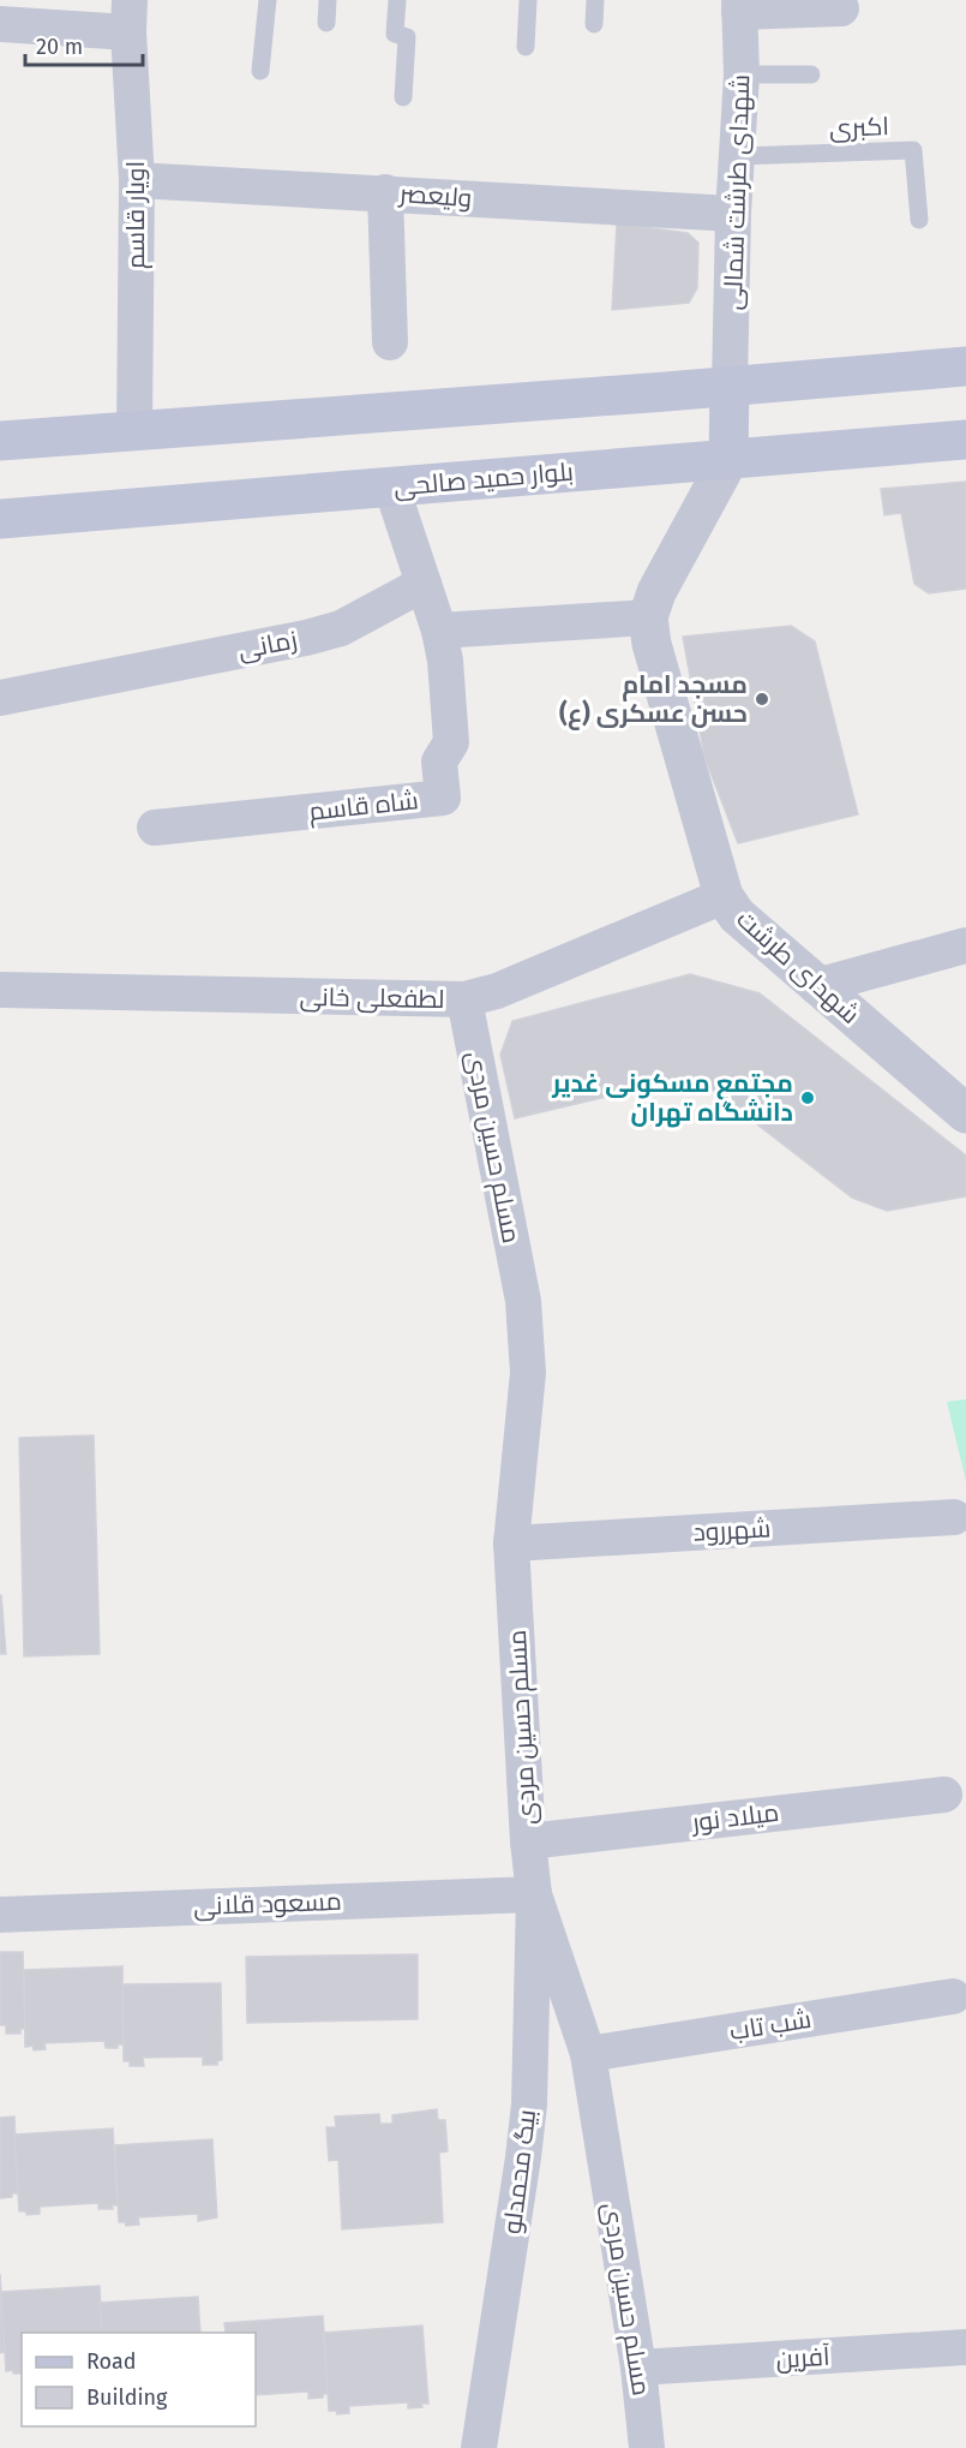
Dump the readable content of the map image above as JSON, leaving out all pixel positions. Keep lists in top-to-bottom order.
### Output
{
  "streets": {
    "main road": ["بلوار حمید صالحی"],
    "street": [
      "شهدای طرشت شمالی",
      "ولیعصر",
      "اویار قاسم",
      "زمانی",
      "شاه قاسم",
      "شهدای طرشت",
      "لطفعلی خانی",
      "مسلم حسین مردی",
      "شهررود",
      "میلاد نور",
      "مسعود قلانی",
      "شب تاب",
      "بیگ محمدلو",
      "آفرین"
    ],
    "lane": ["اکبری"]
  },
  "crossings": [
    ["اکبری", "شهدای طرشت شمالی"],
    ["شهدای طرشت شمالی", "ولیعصر"],
    ["ولیعصر", "اویار قاسم"],
    ["زمانی", "شاه قاسم"],
    ["شهدای طرشت", "لطفعلی خانی"],
    ["لطفعلی خانی", "مسلم حسین مردی"],
    ["مسلم حسین مردی", "شهررود"],
    ["مسلم حسین مردی", "میلاد نور"],
    ["مسلم حسین مردی", "مسعود قلانی"],
    ["مسلم حسین مردی", "شب تاب"],
    ["مسلم حسین مردی", "بیگ محمدلو"],
    ["مسلم حسین مردی", "آفرین"],
    ["مسعود قلانی", "بیگ محمدلو"]
  ],
  "places": ["مسجد امام حسن عسکری (ع)", "مجتمع مسکونی غدیر دانشگاه تهران"],
  "legend": ["Road", "Building"],
  "scale_bar": "20 m"
}
